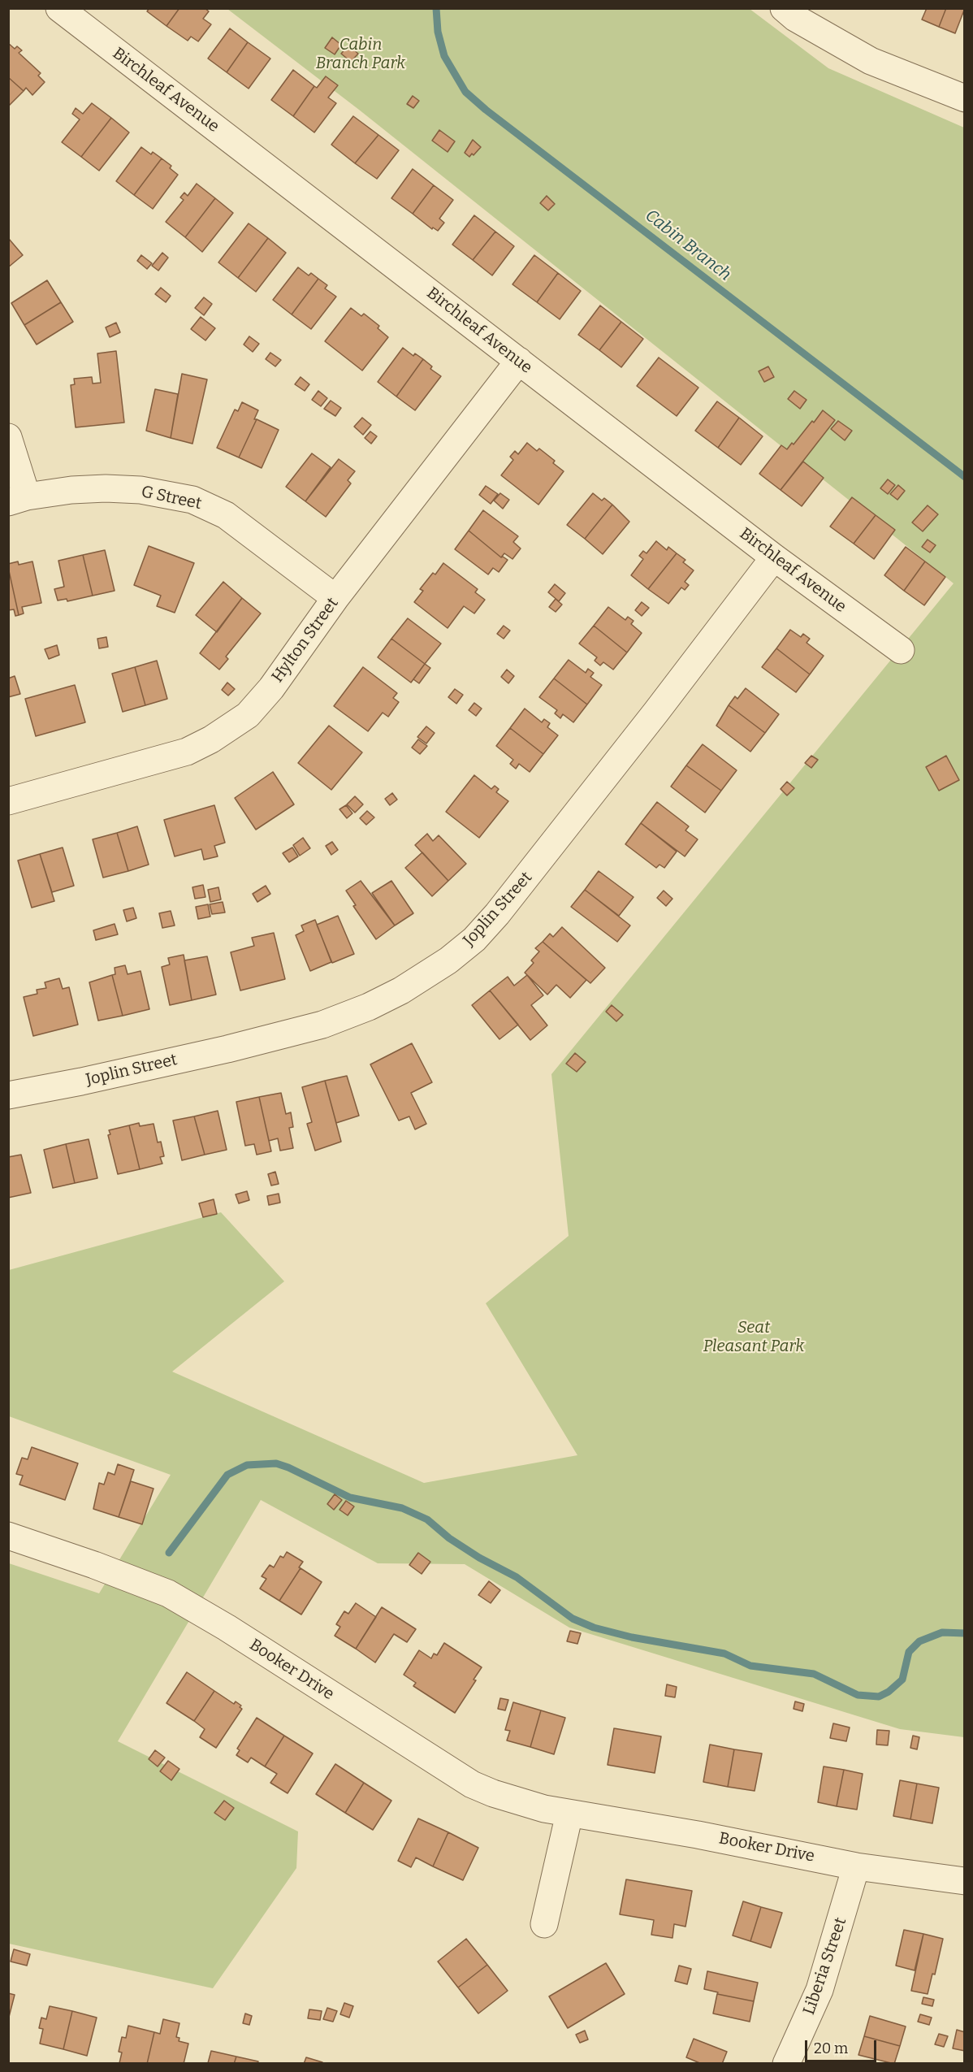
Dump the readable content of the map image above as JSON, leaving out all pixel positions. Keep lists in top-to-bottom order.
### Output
{
  "streets": {
    "street": [
      "Birchleaf Avenue",
      "G Street",
      "Hylton Street",
      "Joplin Street",
      "Booker Drive",
      "Liberia Street"
    ]
  },
  "crossings": [
    ["Birchleaf Avenue", "Hylton Street"],
    ["Birchleaf Avenue", "Joplin Street"],
    ["G Street", "Hylton Street"],
    ["Booker Drive", "Liberia Street"]
  ],
  "water": ["Cabin Branch"],
  "parks": ["Cabin Branch Park", "Seat Pleasant Park"],
  "scale_bar": "20 m"
}
